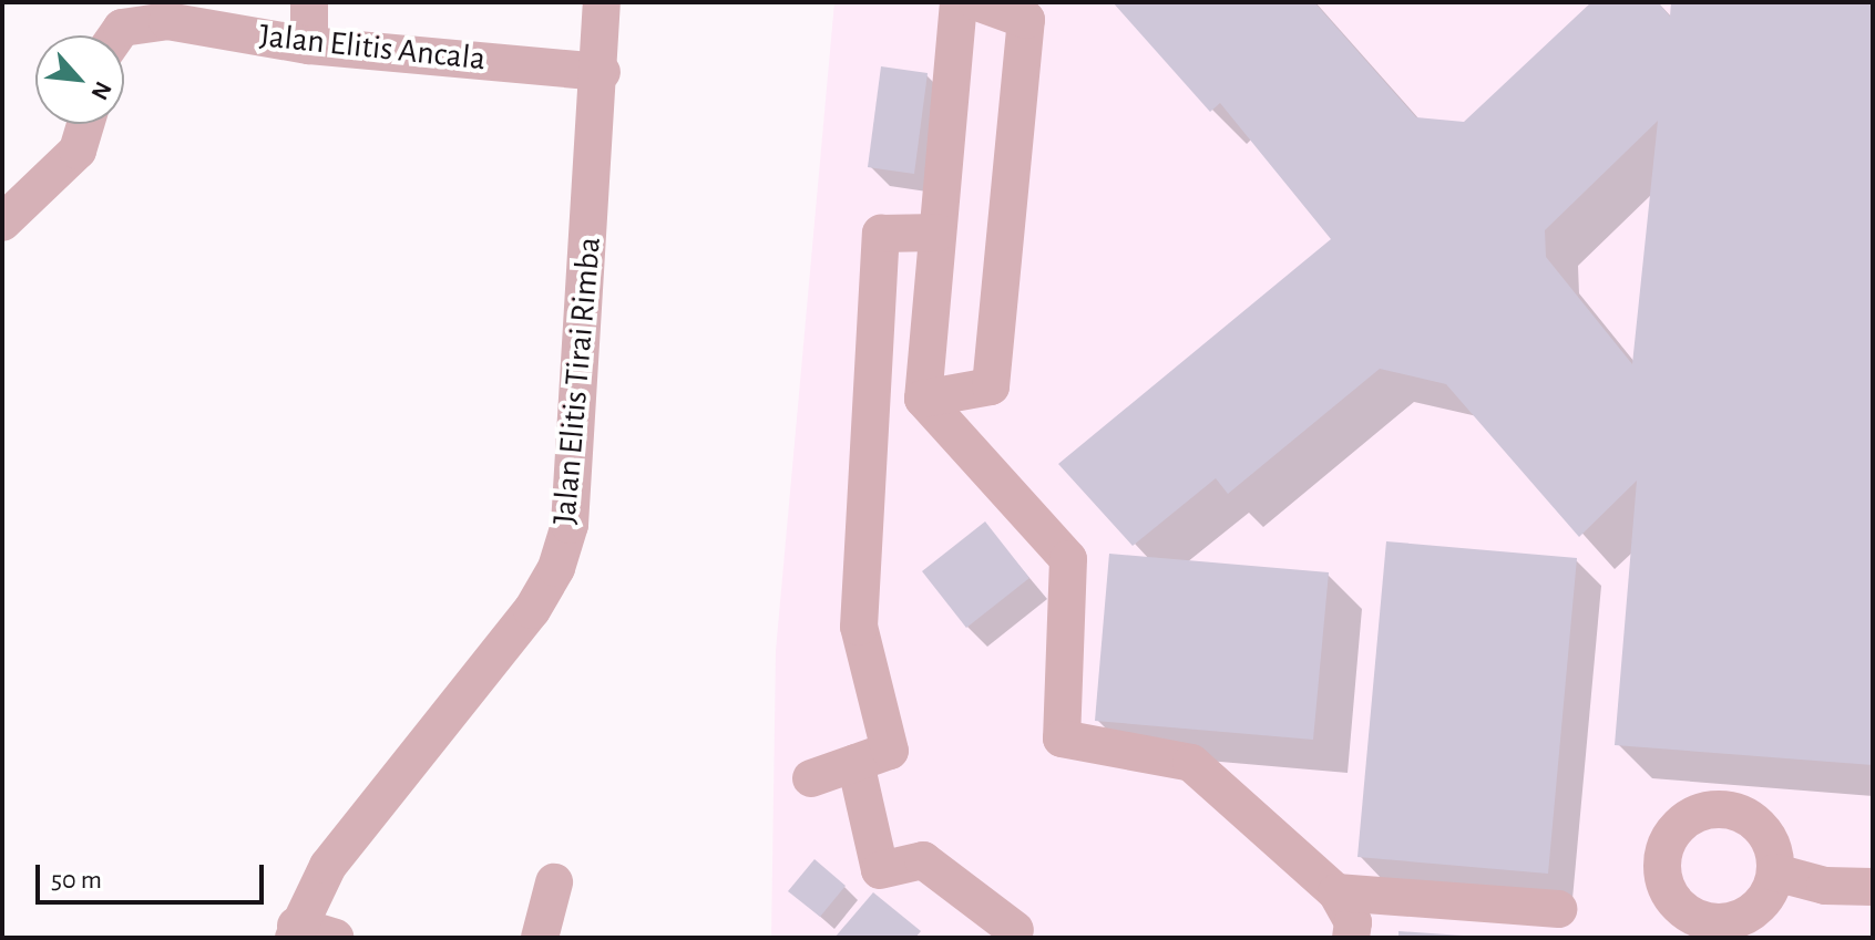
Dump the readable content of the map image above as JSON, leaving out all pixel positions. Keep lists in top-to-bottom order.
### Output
{
  "streets": {
    "street": ["Jalan Elitis Ancala", "Jalan Elitis Tirai Rimba"]
  },
  "crossings": [
    ["Jalan Elitis Ancala", "Jalan Elitis Tirai Rimba"]
  ],
  "scale_bar": "50 m",
  "north": "bottom right"
}
